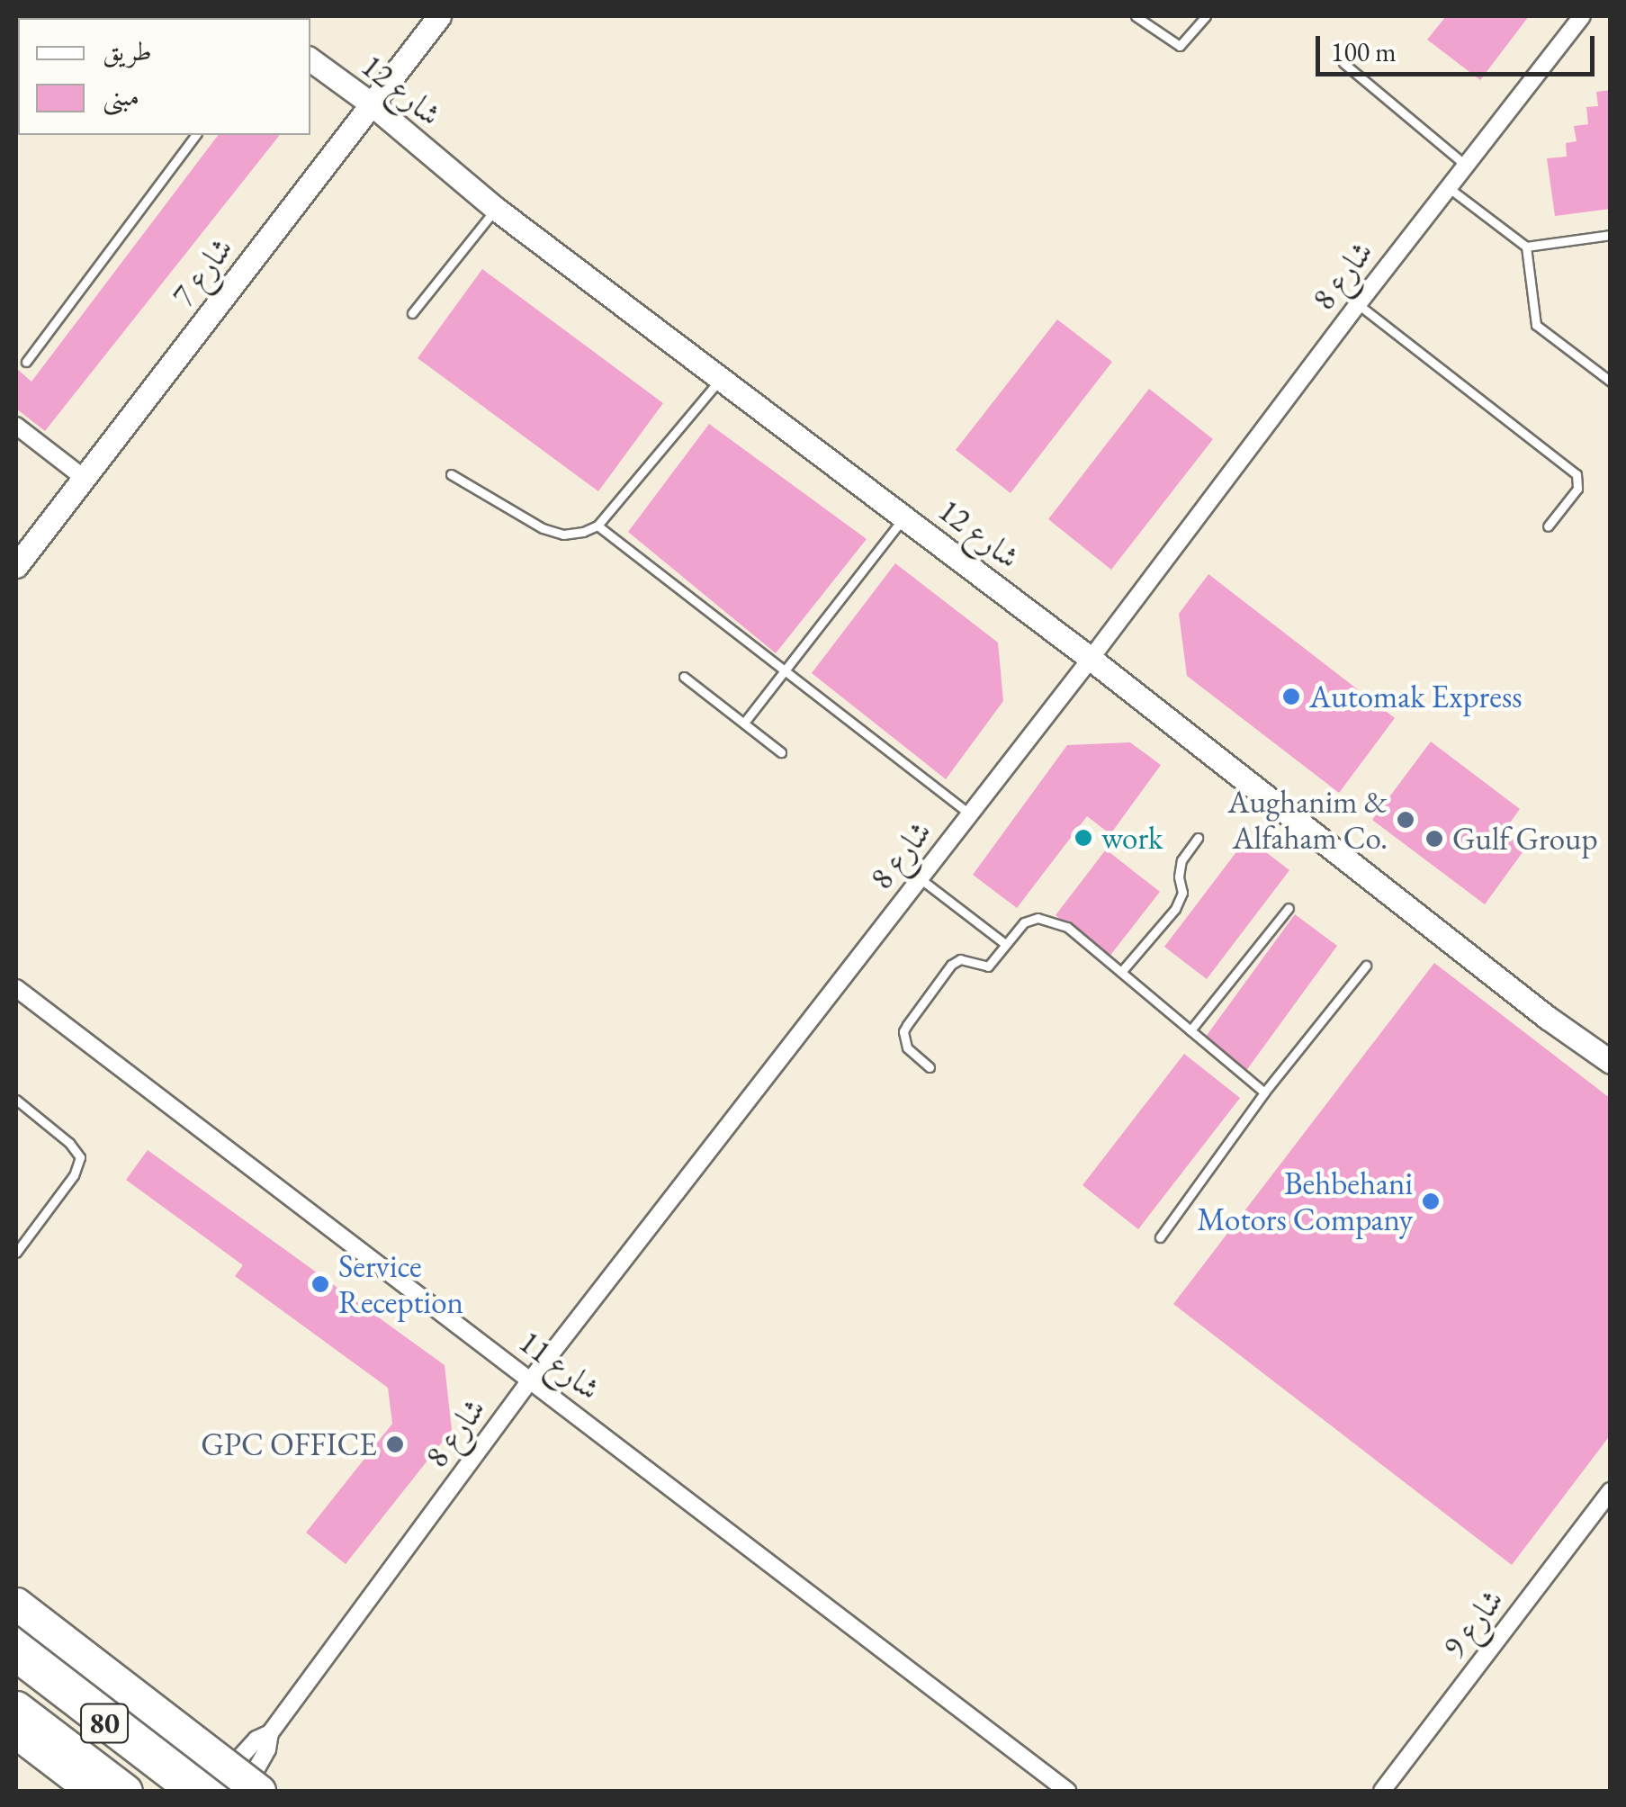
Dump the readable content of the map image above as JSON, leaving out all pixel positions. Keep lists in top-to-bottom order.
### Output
{
  "streets": {
    "highway": ["80"],
    "street": [
      "شارع 12",
      "شارع 7",
      "شارع 8",
      "شارع 11",
      "شارع 9"
    ]
  },
  "crossings": [
    ["شارع 12", "شارع 7"],
    ["شارع 12", "شارع 8"],
    ["شارع 8", "شارع 11"],
    ["شارع 8", "80"]
  ],
  "places": [
    "Automak Express",
    "Aughanim & Alfaham Co.",
    "work",
    "Gulf Group",
    "Behbehani Motors Company",
    "Service Reception",
    "GPC OFFICE"
  ],
  "legend": ["طريق", "مبنى"],
  "scale_bar": "100 m"
}
